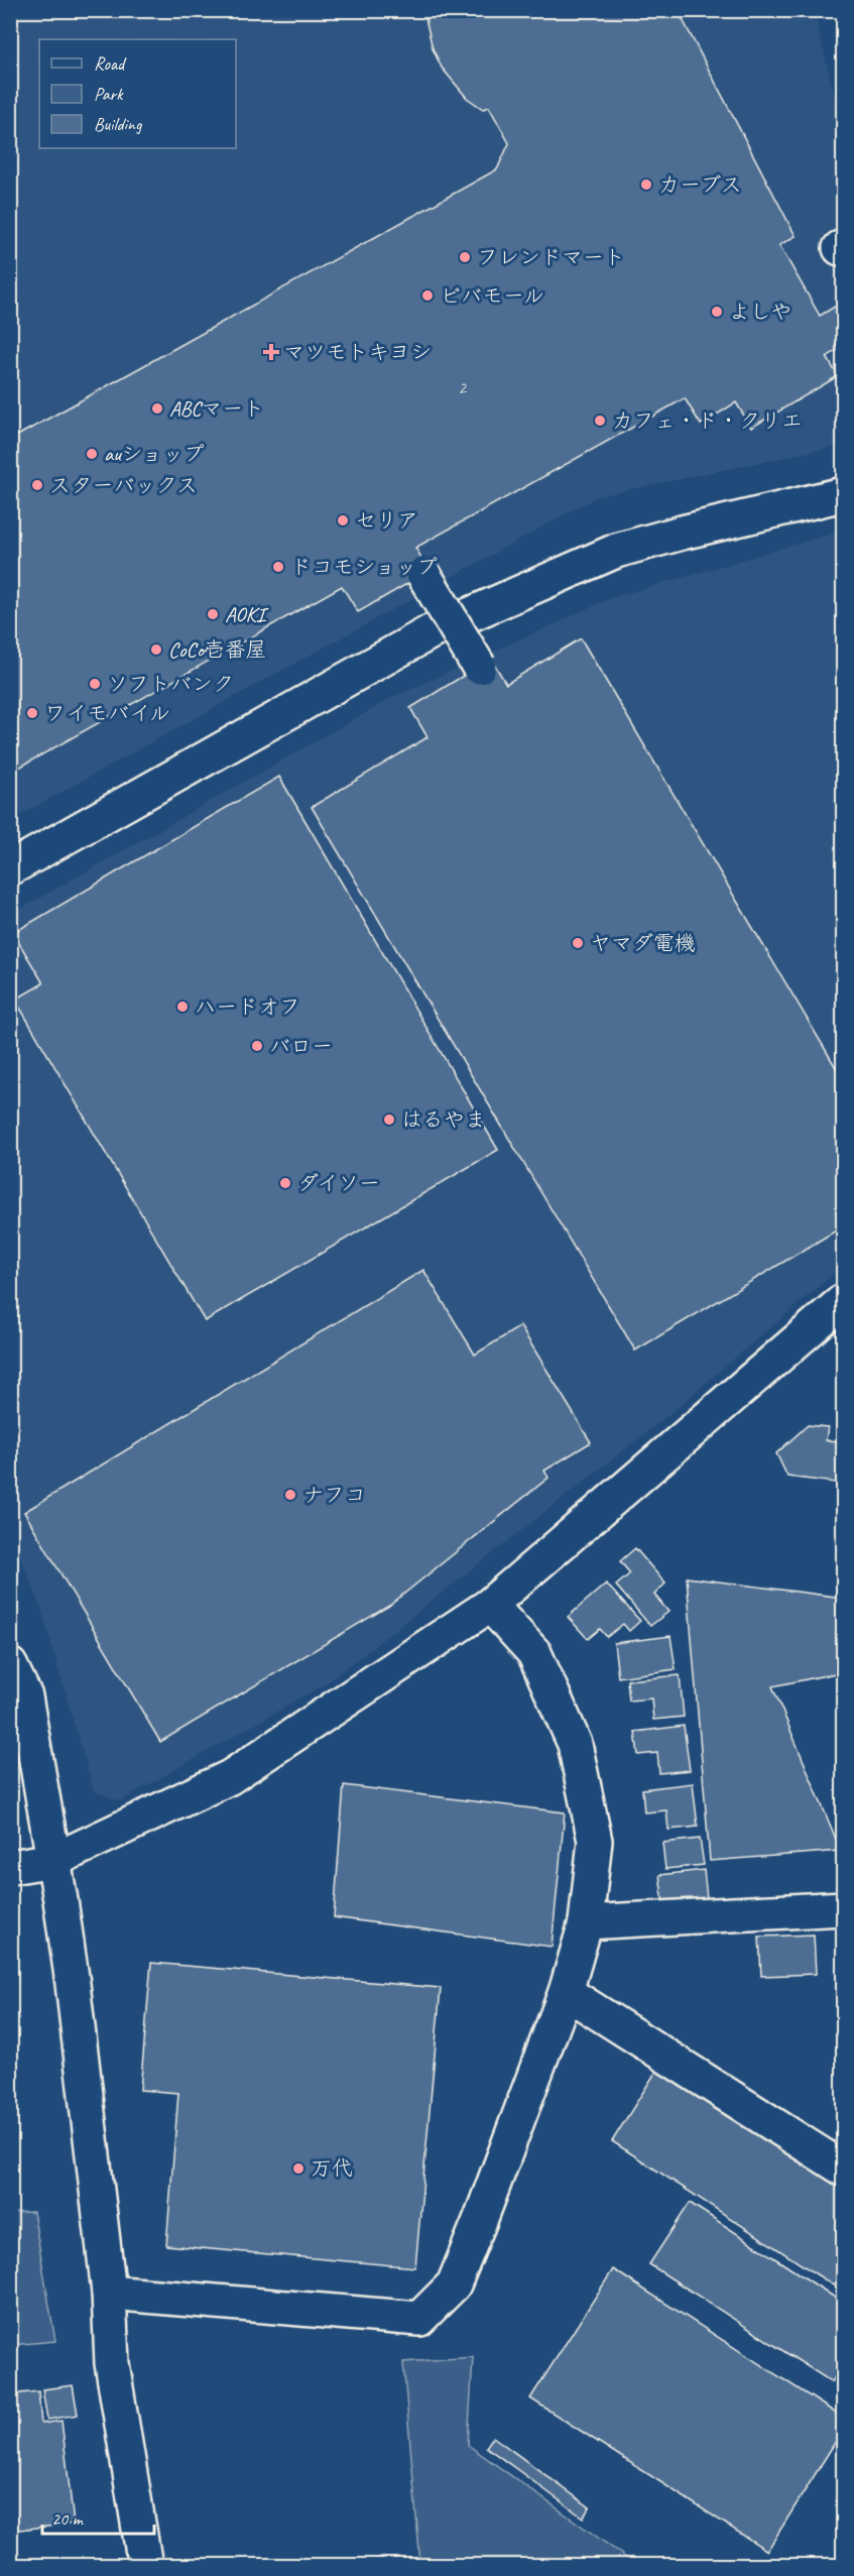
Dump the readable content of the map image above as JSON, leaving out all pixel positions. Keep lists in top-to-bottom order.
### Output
{
  "places": {
    "other": [
      "カーブス",
      "フレンドマート",
      "ビバモール",
      "よしや",
      "ABCマート",
      "カフェ・ド・クリエ",
      "auショップ",
      "スターバックス",
      "セリア",
      "ドコモショップ",
      "AOKI",
      "CoCo壱番屋",
      "ソフトバンク",
      "ワイモバイル",
      "ヤマダ電機",
      "ハードオフ",
      "バロー",
      "はるやま",
      "ダイソー",
      "ナフコ",
      "万代"
    ],
    "health": ["マツモトキヨシ"]
  },
  "house_numbers": ["2"],
  "legend": ["Road", "Park", "Building"],
  "scale_bar": "20 m"
}
